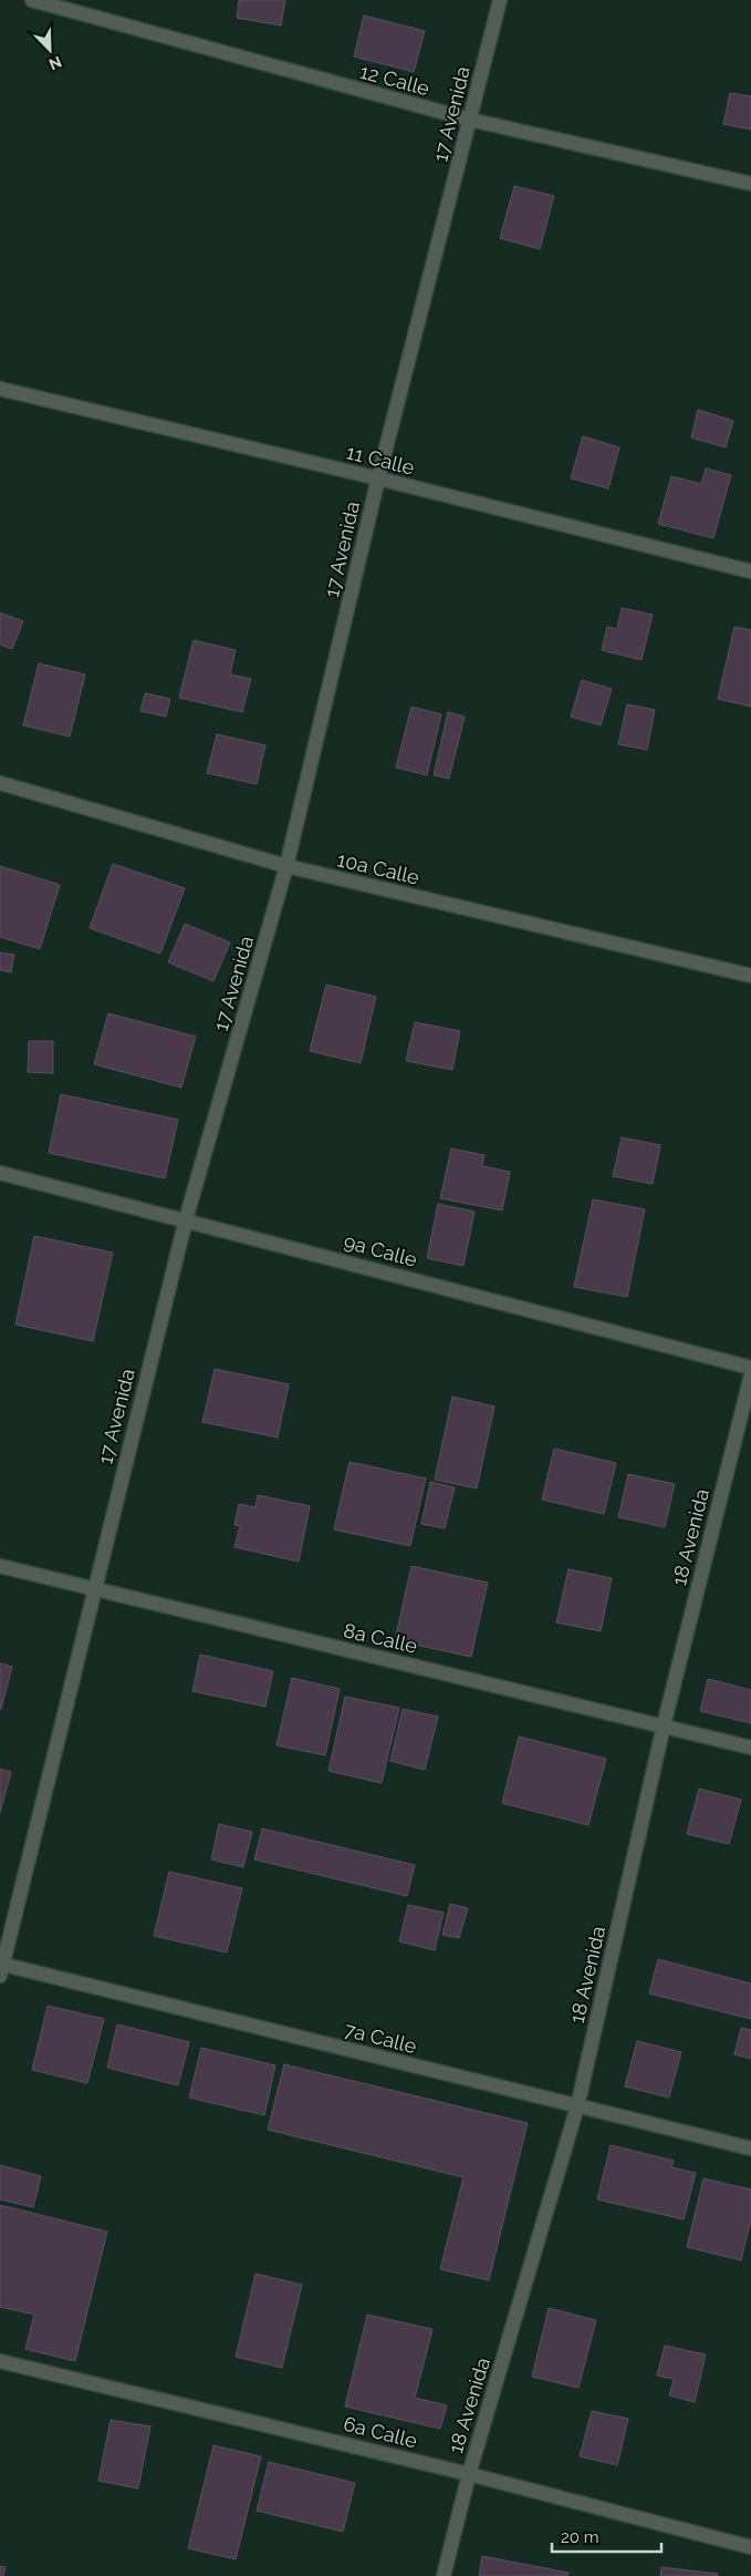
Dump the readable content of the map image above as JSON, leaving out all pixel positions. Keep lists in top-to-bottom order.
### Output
{
  "streets": {
    "street": [
      "12 Calle",
      "17 Avenida",
      "11 Calle",
      "10a Calle",
      "9a Calle",
      "18 Avenida",
      "8a Calle",
      "7a Calle",
      "6a Calle"
    ]
  },
  "crossings": [
    ["12 Calle", "17 Avenida"],
    ["17 Avenida", "11 Calle"],
    ["17 Avenida", "10a Calle"],
    ["17 Avenida", "9a Calle"],
    ["17 Avenida", "8a Calle"],
    ["17 Avenida", "7a Calle"],
    ["18 Avenida", "8a Calle"],
    ["18 Avenida", "7a Calle"],
    ["18 Avenida", "6a Calle"]
  ],
  "scale_bar": "20 m",
  "north": "bottom right"
}
